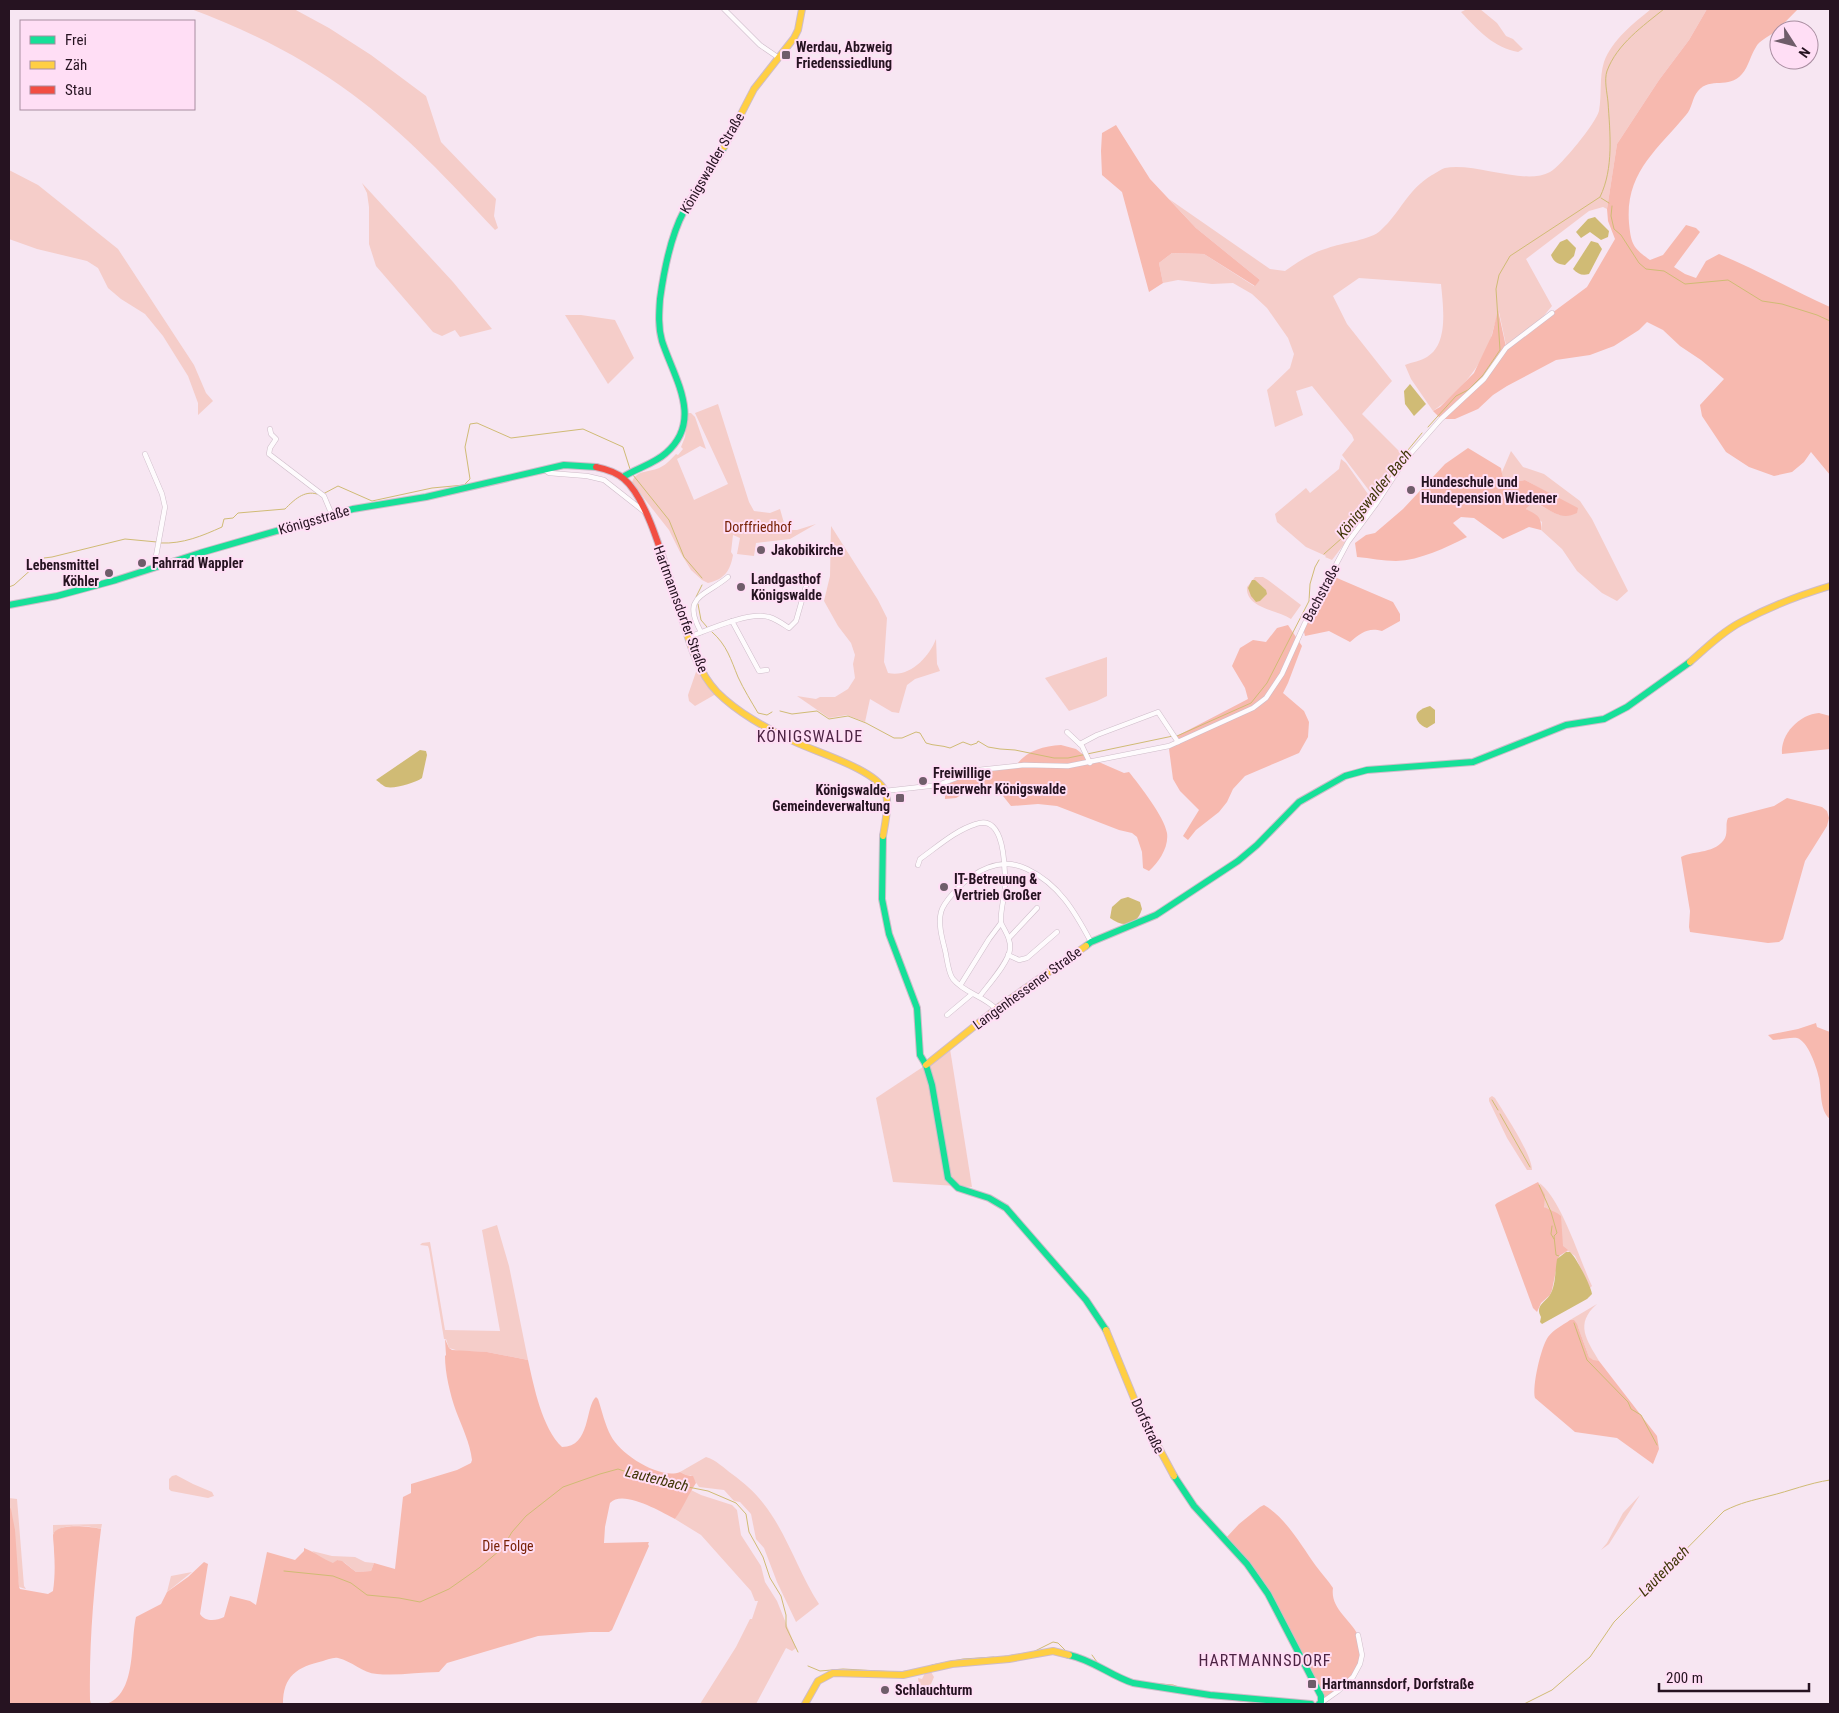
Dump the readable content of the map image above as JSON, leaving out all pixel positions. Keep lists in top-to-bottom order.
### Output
{
  "streets": {
    "street": [
      "Königswalder Straße",
      "Königsstraße",
      "Bachstraße",
      "Hartmannsdorfer Straße",
      "Langenhessener Straße",
      "Dorfstraße"
    ]
  },
  "crossings": [
    ["Königswalder Straße", "Königsstraße"],
    ["Königswalder Straße", "Hartmannsdorfer Straße"],
    ["Königsstraße", "Hartmannsdorfer Straße"],
    ["Bachstraße", "Hartmannsdorfer Straße"],
    ["Langenhessener Straße", "Dorfstraße"]
  ],
  "districts": ["KÖNIGSWALDE", "HARTMANNSDORF"],
  "water": ["Königswalder Bach", "Lauterbach"],
  "parks": ["Dorffriedhof", "Die Folge"],
  "places": {
    "transit": ["Werdau, Abzweig Friedenssiedlung", "Königswalde, Gemeindeverwaltung", "Hartmannsdorf, Dorfstraße"],
    "other": [
      "Hundeschule und Hundepension Wiedener",
      "Jakobikirche",
      "Fahrrad Wappler",
      "Lebensmittel Köhler",
      "Landgasthof Königswalde",
      "Freiwillige Feuerwehr Königswalde",
      "IT-Betreuung & Vertrieb Großer",
      "Schlauchturm"
    ]
  },
  "legend": ["Frei", "Zäh", "Stau"],
  "scale_bar": "200 m",
  "north": "bottom right"
}
